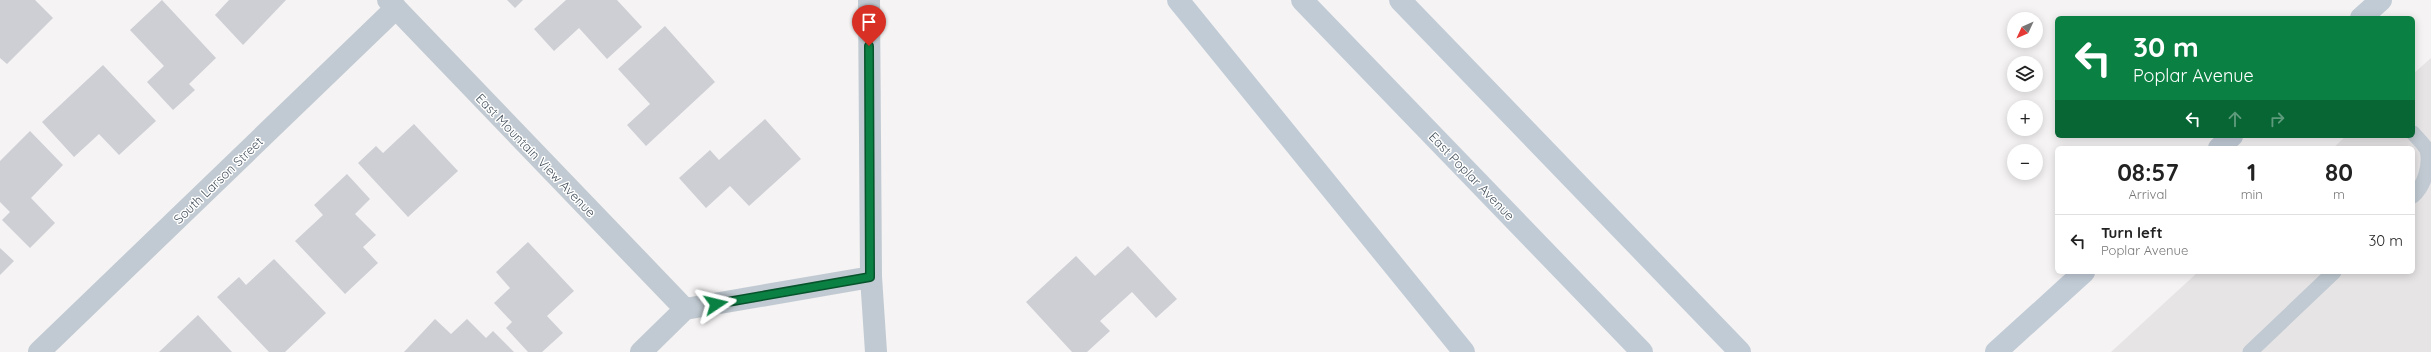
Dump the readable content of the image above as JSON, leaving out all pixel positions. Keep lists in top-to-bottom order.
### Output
{
  "streets": {
    "main road": ["East Poplar Avenue"],
    "street": ["East Mountain View Avenue", "South Larson Street"]
  },
  "crossings": [
    ["East Mountain View Avenue", "South Larson Street"]
  ],
  "north": "bottom left",
  "page": {
    "map_buttons": ["+", "−"],
    "turn": ["30 m", "Poplar Avenue"],
    "eta": [
      "08:57",
      "Arrival",
      "1",
      "min",
      "80",
      "m"
    ],
    "list": [
      {
        "name": "Turn left",
        "note": "Poplar Avenue",
        "value": "30 m"
      }
    ]
  }
}
